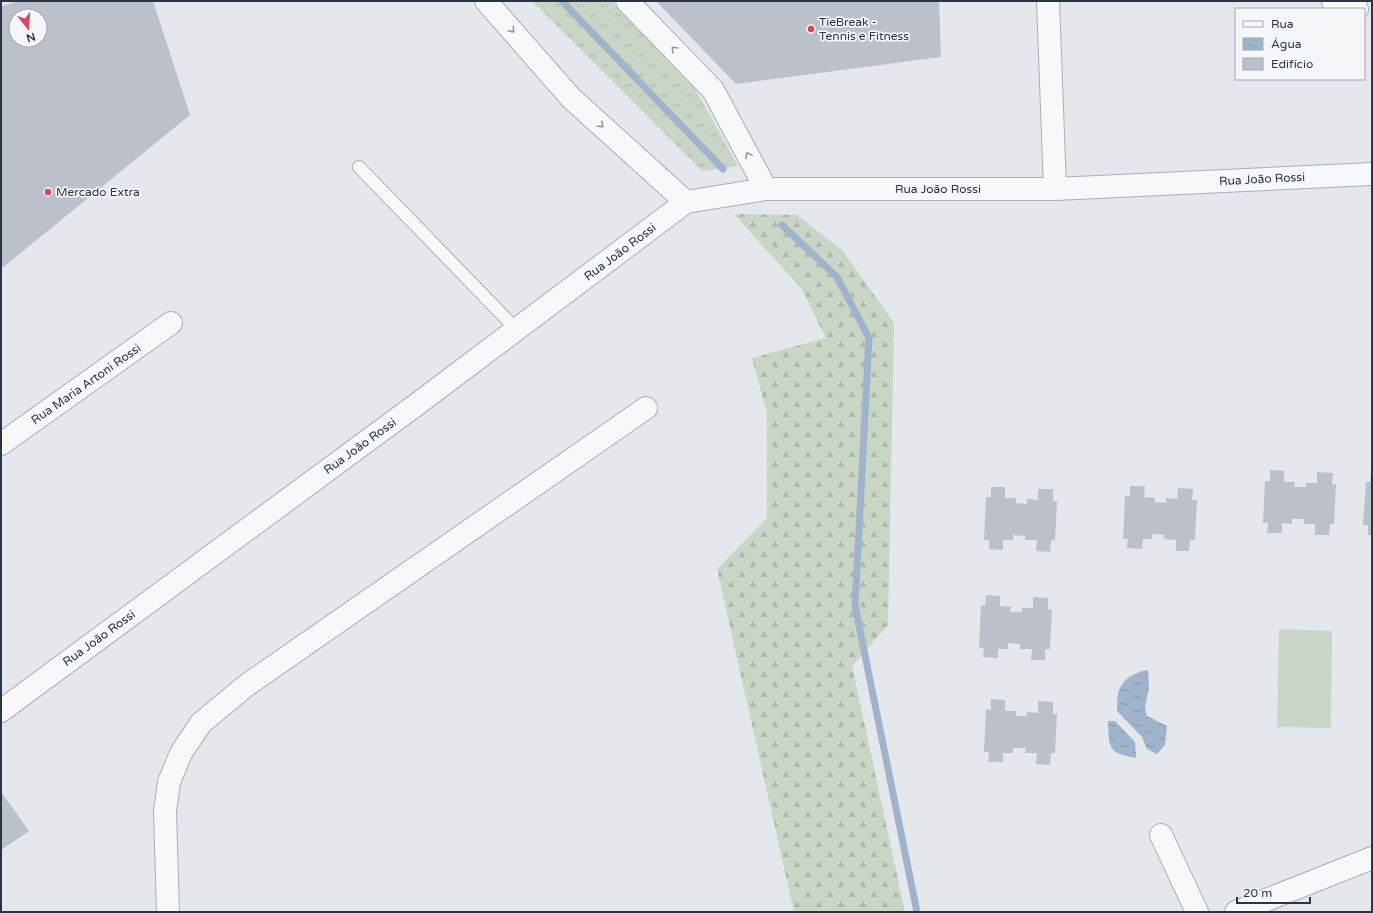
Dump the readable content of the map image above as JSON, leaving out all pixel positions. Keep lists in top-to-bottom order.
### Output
{
  "streets": {
    "street": ["Rua João Rossi", "Rua Maria Artoni Rossi"]
  },
  "places": ["TieBreak - Tennis e Fitness", "Mercado Extra"],
  "legend": ["Rua", "Água", "Edifício"],
  "scale_bar": "20 m",
  "north": "bottom"
}
